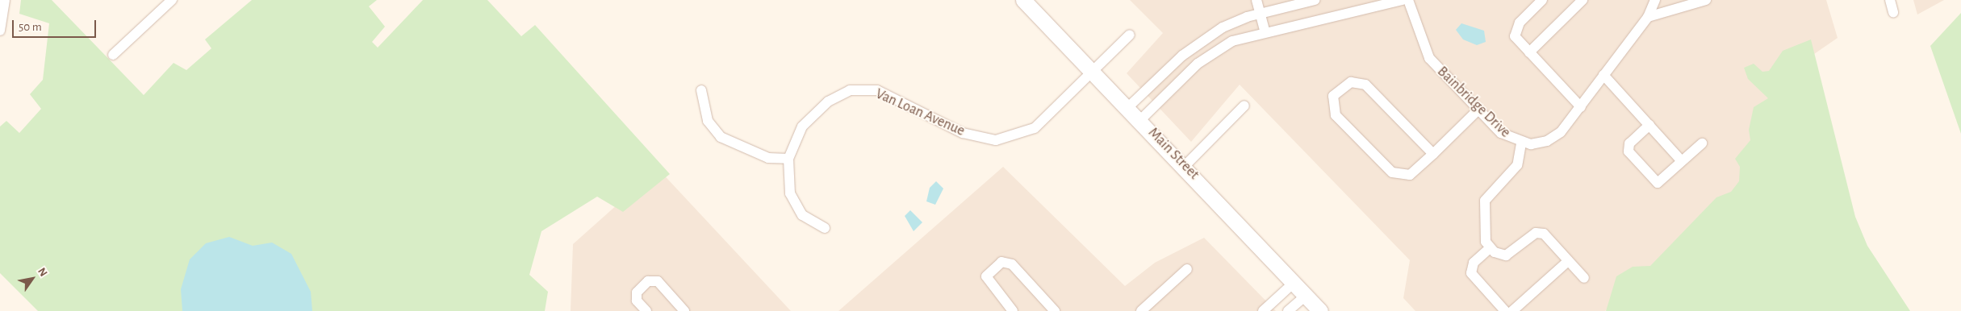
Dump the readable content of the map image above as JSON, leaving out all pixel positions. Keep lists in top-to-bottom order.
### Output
{
  "streets": {
    "main road": ["Main Street"],
    "street": ["Bainbridge Drive", "Van Loan Avenue"]
  },
  "crossings": [
    ["Van Loan Avenue", "Main Street"]
  ],
  "scale_bar": "50 m",
  "north": "top right"
}
